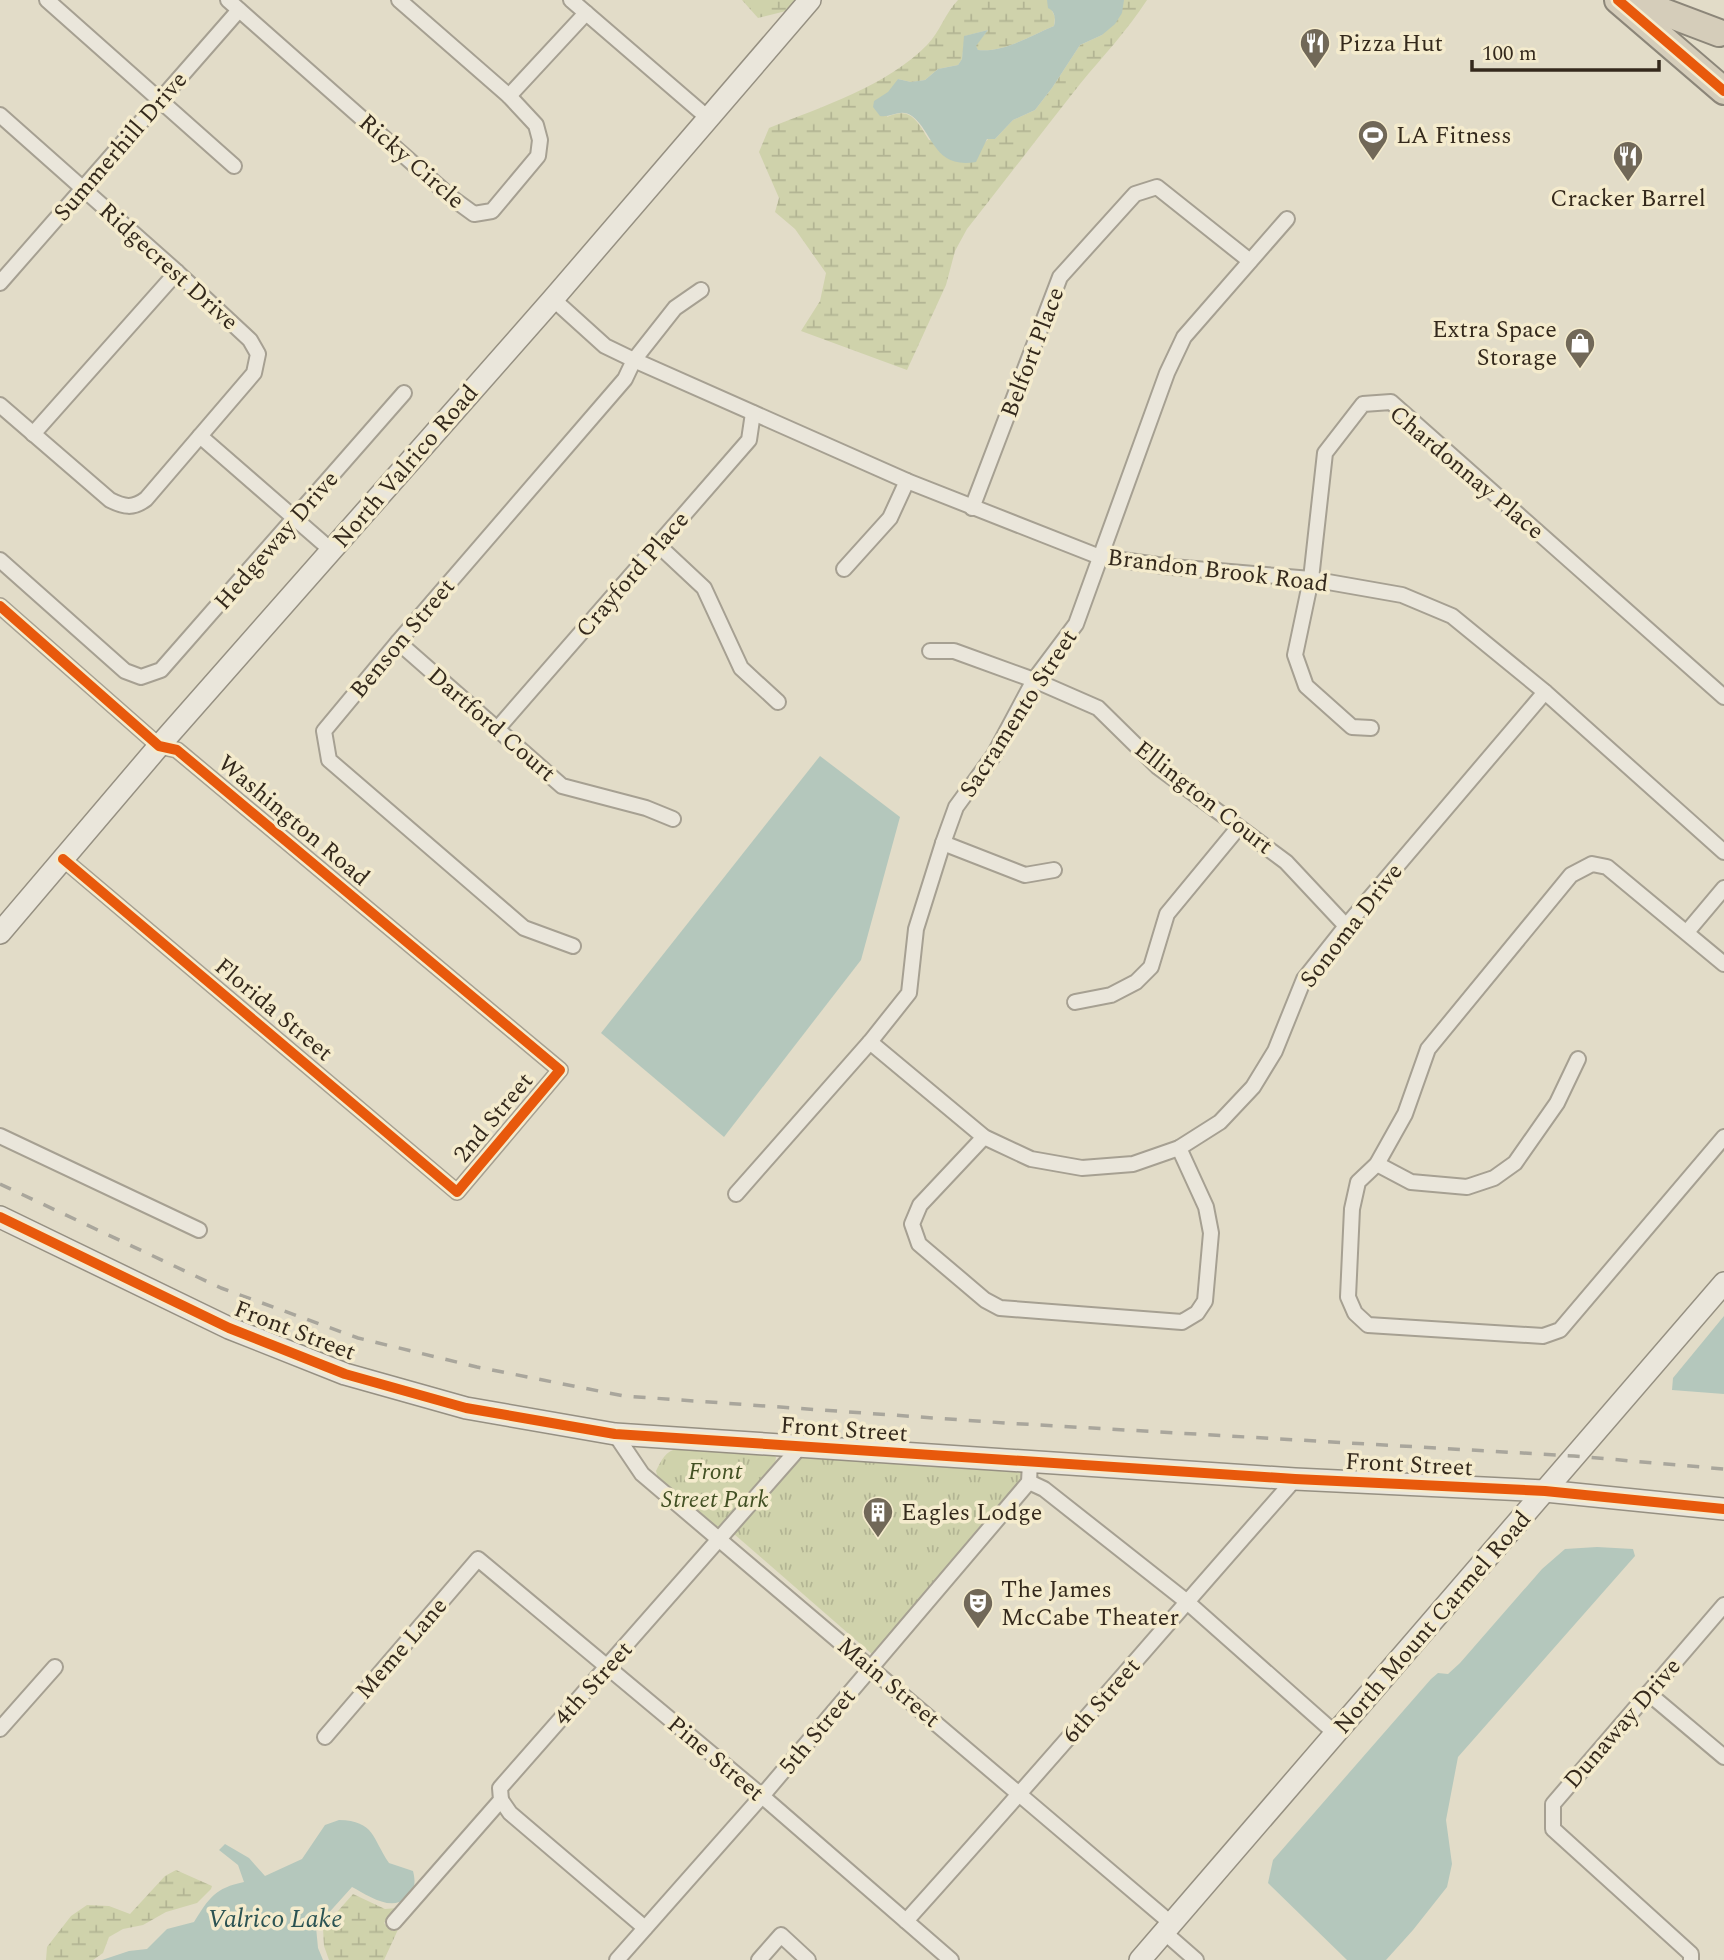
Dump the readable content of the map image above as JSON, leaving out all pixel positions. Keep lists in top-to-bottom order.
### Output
{
  "streets": {
    "street": [
      "Summerhill Drive",
      "Ricky Circle",
      "Ridgecrest Drive",
      "Belfort Place",
      "North Valrico Road",
      "Chardonnay Place",
      "Hedgeway Drive",
      "Brandon Brook Road",
      "Crayford Place",
      "Benson Street",
      "Sacramento Street",
      "Dartford Court",
      "Ellington Court",
      "Washington Road",
      "Sonoma Drive",
      "Florida Street",
      "2nd Street",
      "Front Street",
      "North Mount Carmel Road",
      "Meme Lane",
      "Main Street",
      "4th Street",
      "6th Street",
      "Dunaway Drive",
      "5th Street",
      "Pine Street"
    ]
  },
  "crossings": [
    ["Summerhill Drive", "Ricky Circle"],
    ["Summerhill Drive", "Ridgecrest Drive"],
    ["Belfort Place", "Brandon Brook Road"],
    ["Belfort Place", "Sacramento Street"],
    ["North Valrico Road", "Brandon Brook Road"],
    ["North Valrico Road", "Washington Road"],
    ["North Valrico Road", "Florida Street"],
    ["Chardonnay Place", "Brandon Brook Road"],
    ["Brandon Brook Road", "Crayford Place"],
    ["Brandon Brook Road", "Benson Street"],
    ["Brandon Brook Road", "Sacramento Street"],
    ["Brandon Brook Road", "Sonoma Drive"],
    ["Crayford Place", "Dartford Court"],
    ["Benson Street", "Dartford Court"],
    ["Sacramento Street", "Ellington Court"],
    ["Sacramento Street", "Sonoma Drive"],
    ["Ellington Court", "Sonoma Drive"],
    ["Washington Road", "2nd Street"],
    ["Florida Street", "2nd Street"],
    ["Front Street", "North Mount Carmel Road"],
    ["Front Street", "Main Street"],
    ["Front Street", "4th Street"],
    ["Front Street", "6th Street"],
    ["Front Street", "5th Street"],
    ["North Mount Carmel Road", "Main Street"],
    ["Meme Lane", "Pine Street"],
    ["Main Street", "4th Street"],
    ["Main Street", "6th Street"],
    ["Main Street", "5th Street"],
    ["4th Street", "Pine Street"],
    ["6th Street", "Pine Street"],
    ["5th Street", "Pine Street"]
  ],
  "water": ["Valrico Lake"],
  "parks": ["Front Street Park"],
  "places": {
    "restaurant": ["Pizza Hut", "Cracker Barrel"],
    "sports": ["LA Fitness"],
    "shop": ["Extra Space Storage"],
    "building": ["Eagles Lodge"],
    "theatre": ["The James McCabe Theater"]
  },
  "scale_bar": "100 m"
}
